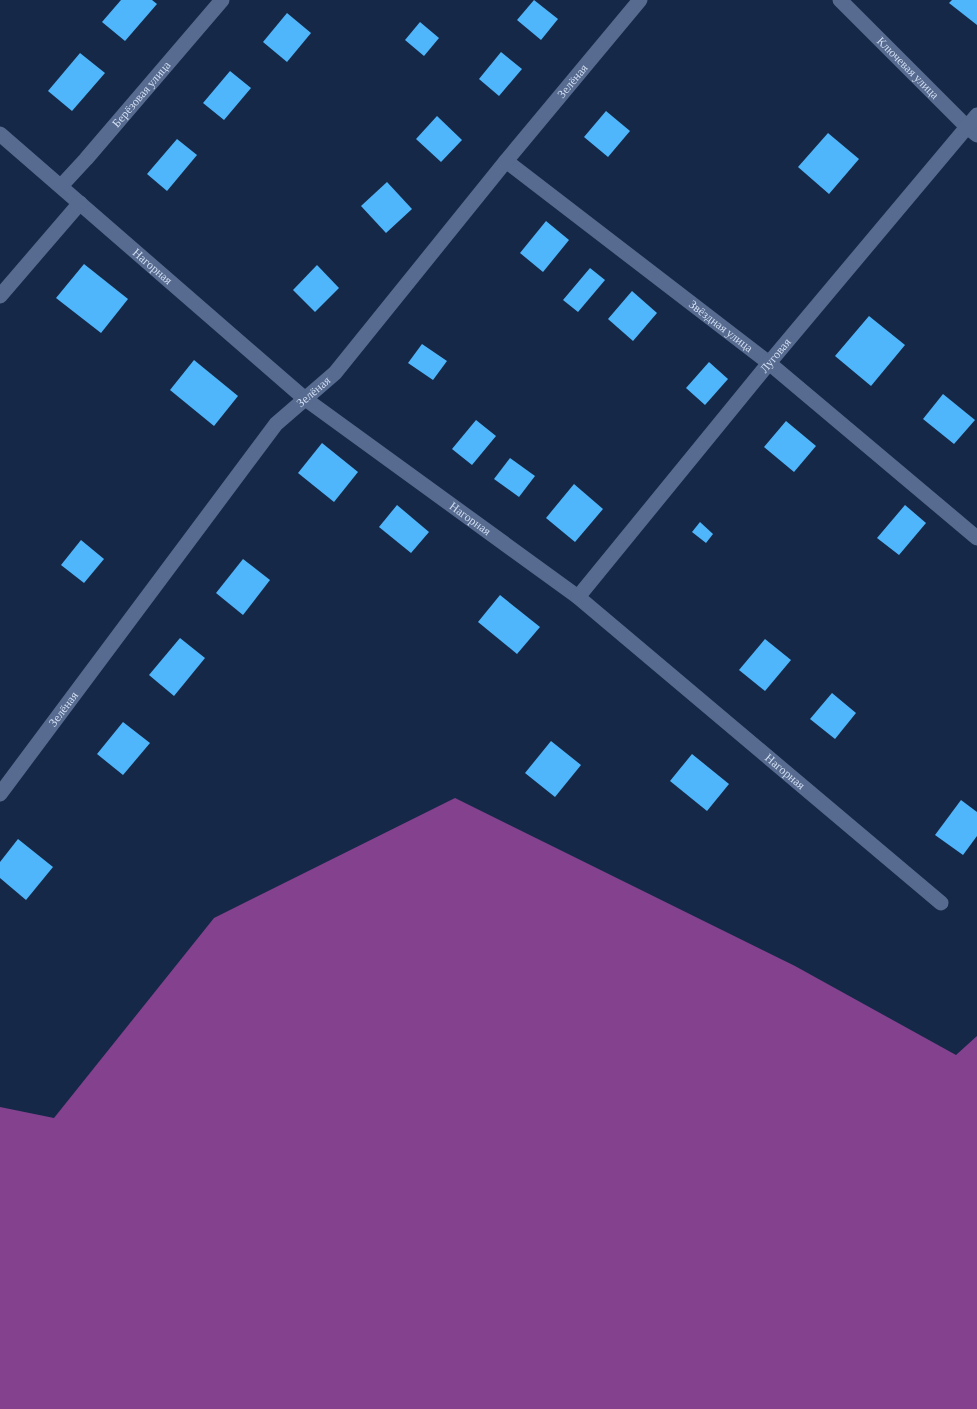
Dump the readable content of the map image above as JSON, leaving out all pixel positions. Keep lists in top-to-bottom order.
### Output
{
  "streets": {
    "street": [
      "Ключевая улица",
      "Зелёная",
      "Берёзовая улица",
      "Нагорная",
      "Звёздная улица",
      "Луговая"
    ]
  },
  "crossings": [
    ["Ключевая улица", "Луговая"],
    ["Зелёная", "Нагорная"],
    ["Зелёная", "Звёздная улица"],
    ["Берёзовая улица", "Нагорная"],
    ["Нагорная", "Луговая"],
    ["Звёздная улица", "Луговая"]
  ]
}
